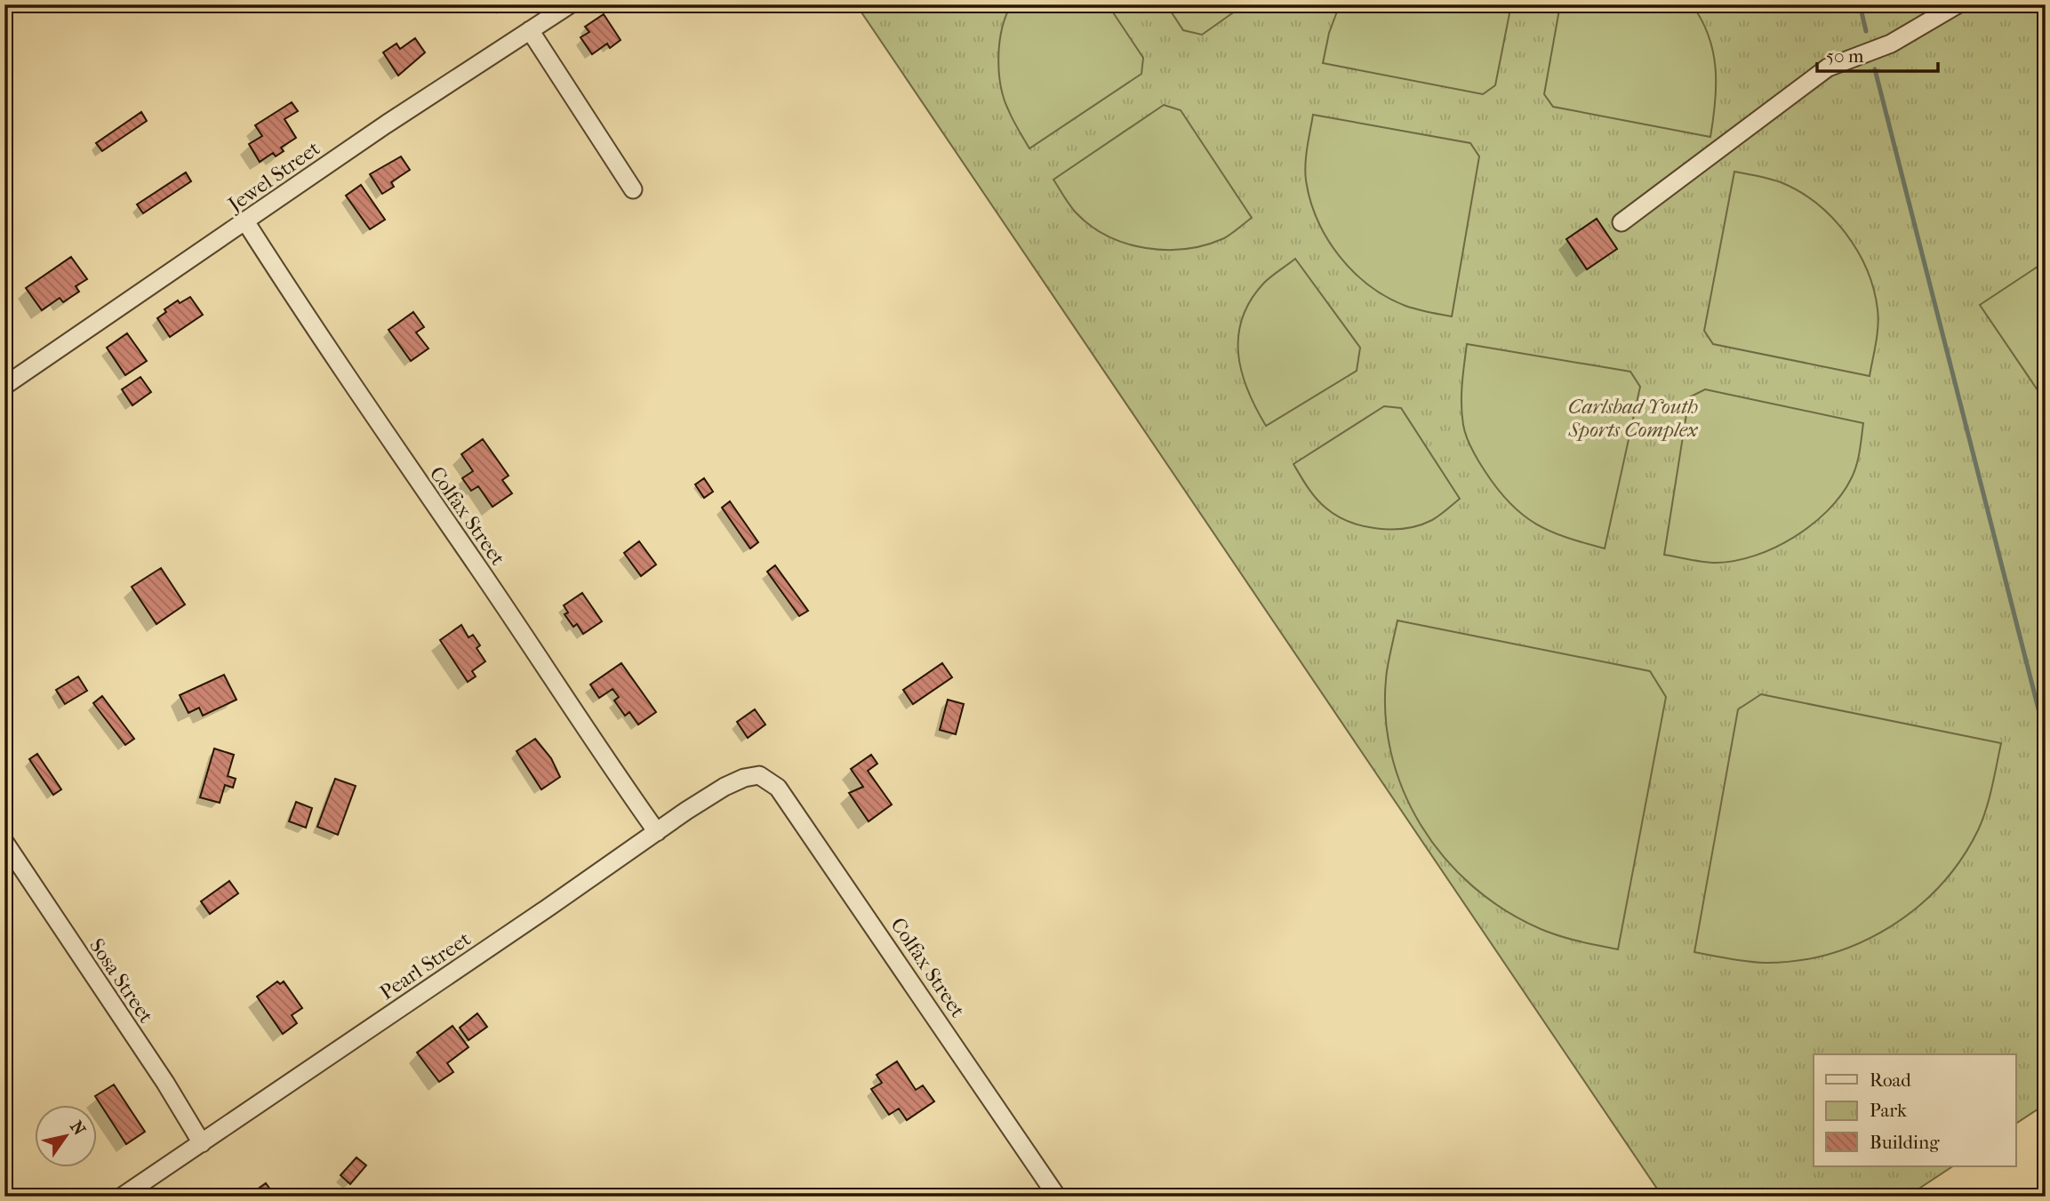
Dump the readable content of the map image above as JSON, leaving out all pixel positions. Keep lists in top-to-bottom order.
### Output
{
  "streets": {
    "street": [
      "Jewel Street",
      "Colfax Street",
      "Pearl Street",
      "Sosa Street"
    ]
  },
  "crossings": [
    ["Jewel Street", "Colfax Street"],
    ["Colfax Street", "Pearl Street"],
    ["Pearl Street", "Sosa Street"]
  ],
  "parks": ["Carlsbad Youth Sports Complex"],
  "legend": ["Road", "Park", "Building"],
  "scale_bar": "50 m",
  "north": "top right"
}
